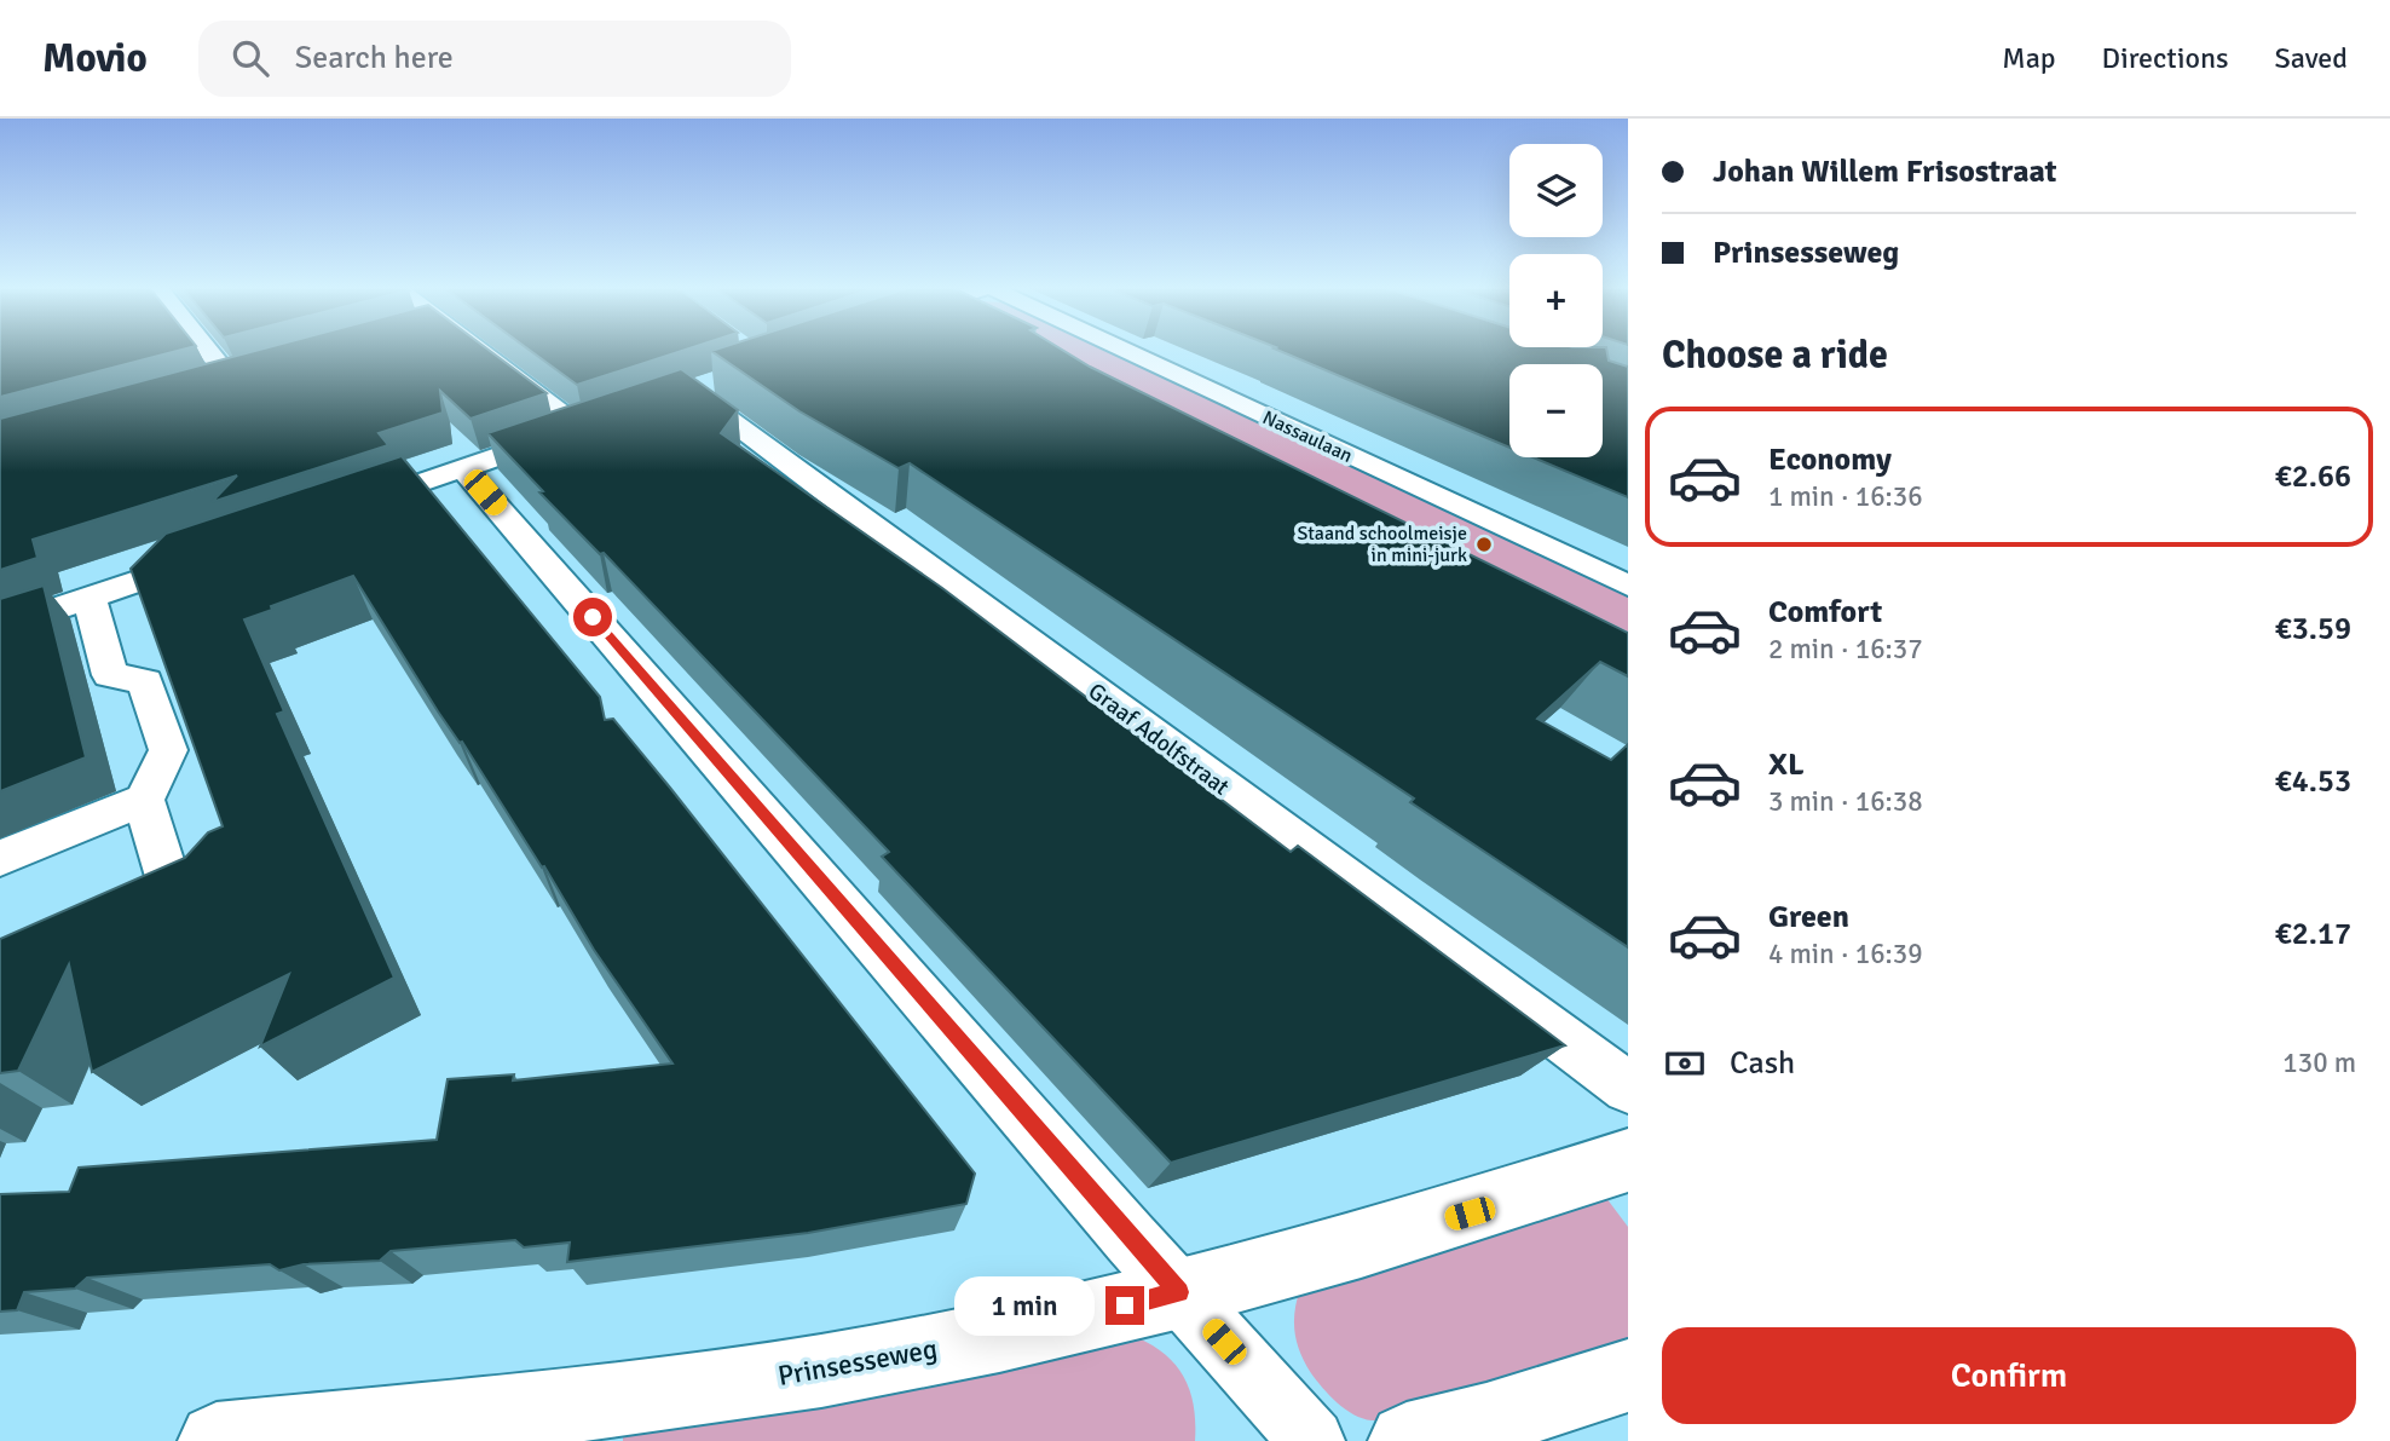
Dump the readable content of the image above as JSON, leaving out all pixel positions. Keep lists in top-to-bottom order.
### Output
{
  "streets": {
    "street": ["Nassaulaan", "Graaf Adolfstraat", "Prinsesseweg"]
  },
  "places": ["Staand schoolmeisje in mini-jurk"],
  "page": {
    "header": "Movio",
    "search": "Search here",
    "nav": ["Map", "Directions", "Saved"],
    "banner": ["Johan Willem Frisostraat", "Prinsesseweg"],
    "map_buttons": ["+", "−"],
    "heading": "Choose a ride",
    "list": [
      {
        "name": "Economy",
        "note": "1 min · 16:36",
        "value": "€2.66"
      },
      {
        "name": "Comfort",
        "note": "2 min · 16:37",
        "value": "€3.59"
      },
      {
        "name": "XL",
        "note": "3 min · 16:38",
        "value": "€4.53"
      },
      {
        "name": "Green",
        "note": "4 min · 16:39",
        "value": "€2.17"
      }
    ],
    "pay": ["Cash", "130 m"],
    "bubble": "1 min",
    "buttons": "Confirm"
  }
}
